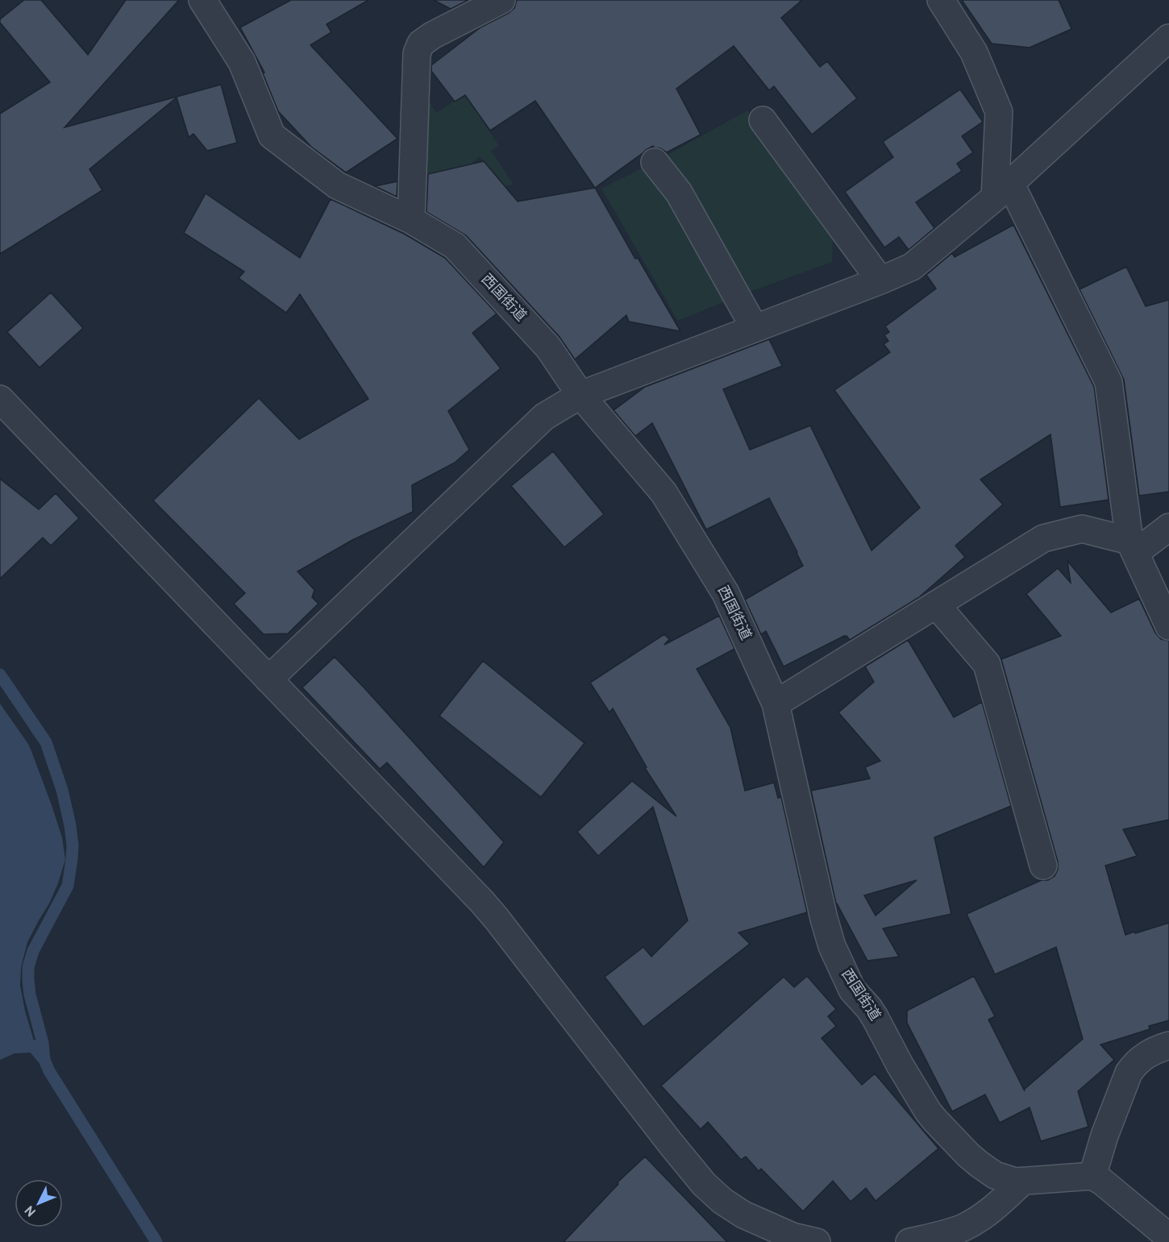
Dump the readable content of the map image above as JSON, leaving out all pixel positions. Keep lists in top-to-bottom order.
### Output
{
  "streets": {
    "street": ["西国街道"]
  },
  "north": "bottom left"
}
